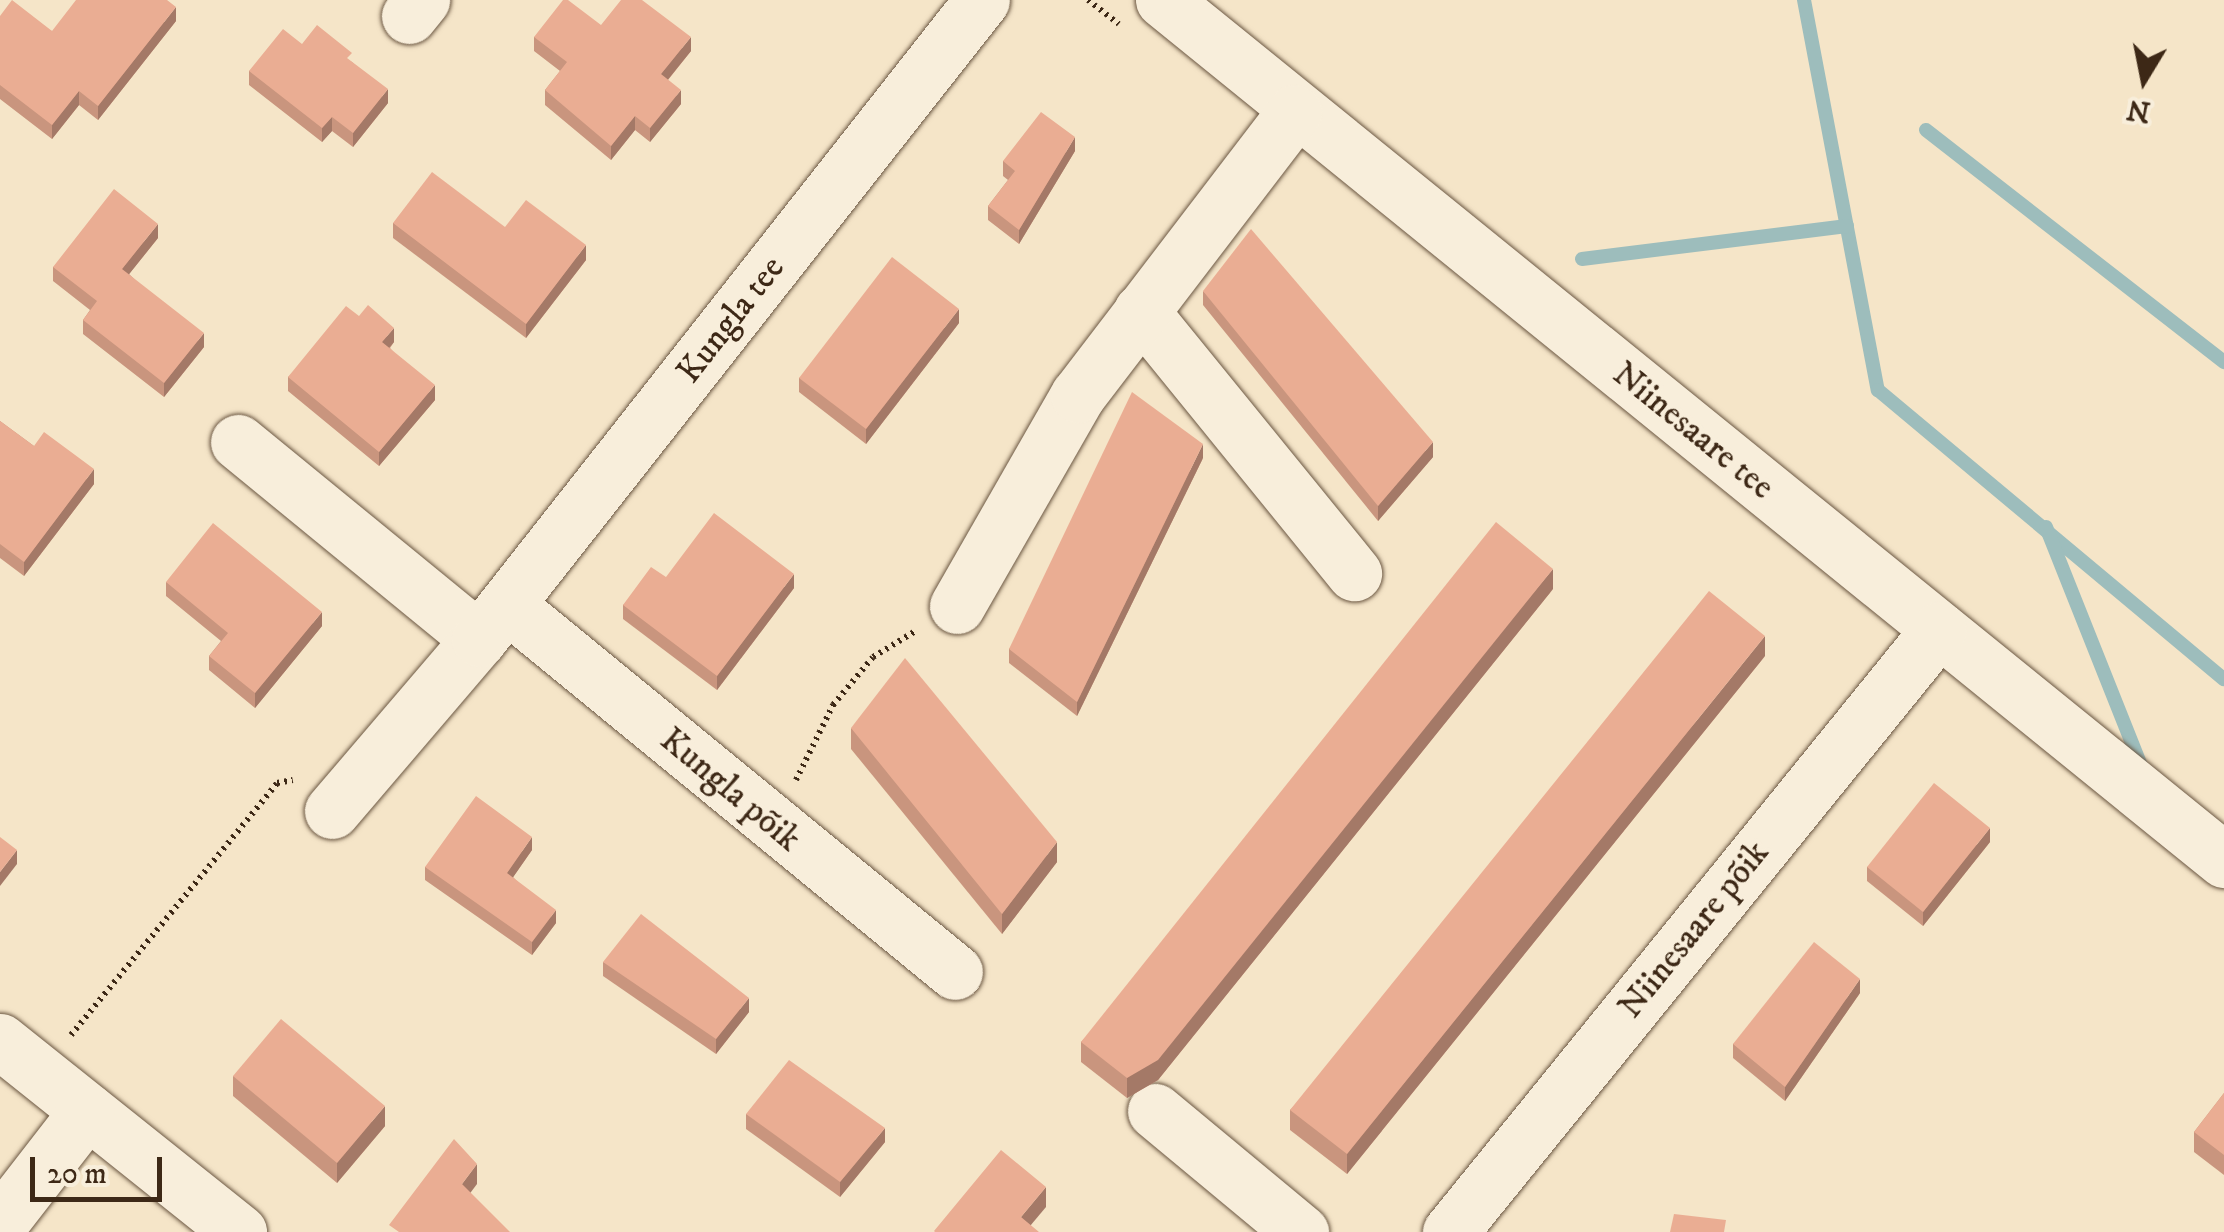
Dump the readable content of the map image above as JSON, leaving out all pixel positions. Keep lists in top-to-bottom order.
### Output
{
  "streets": {
    "street": [
      "Kungla tee",
      "Niinesaare tee",
      "Kungla põik",
      "Niinesaare põik"
    ]
  },
  "crossings": [
    ["Kungla tee", "Kungla põik"],
    ["Niinesaare tee", "Niinesaare põik"]
  ],
  "scale_bar": "20 m",
  "north": "bottom"
}
